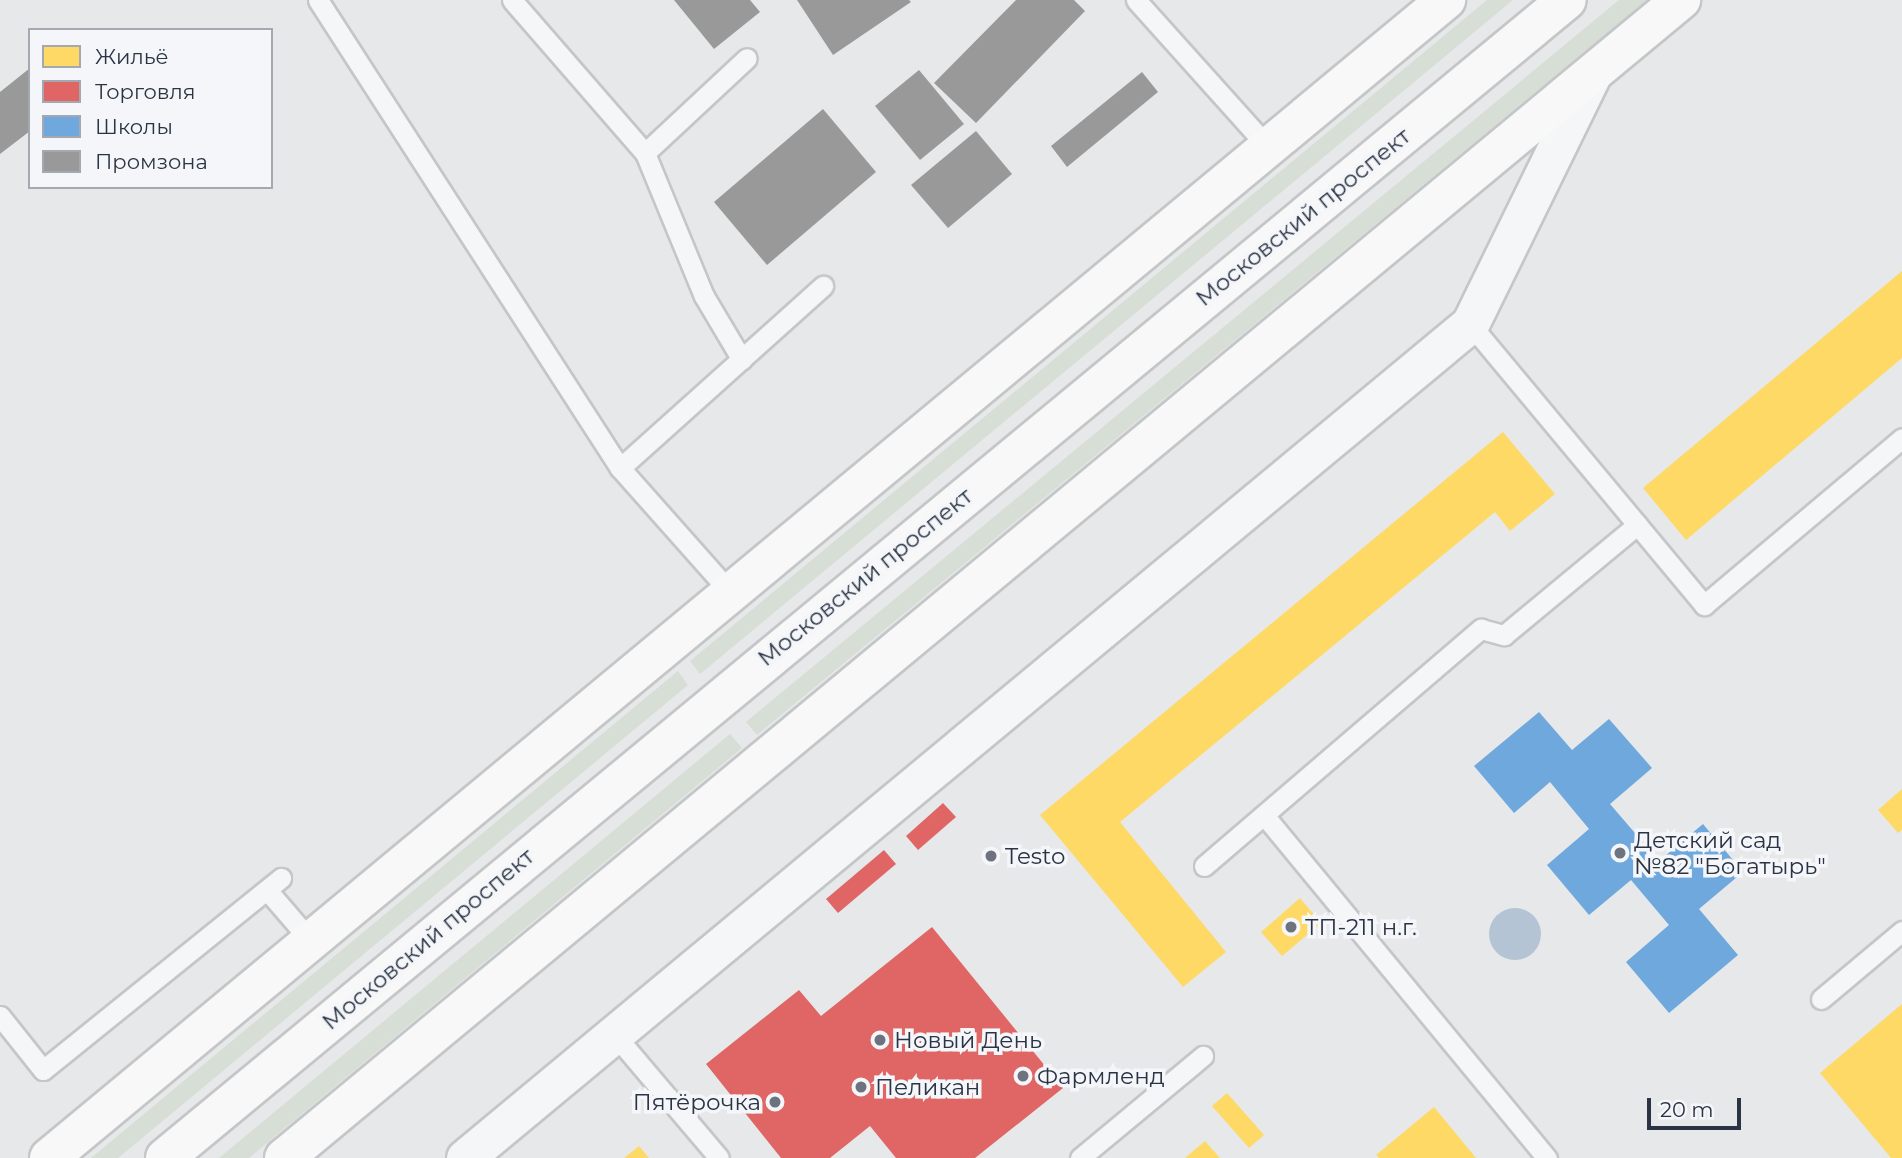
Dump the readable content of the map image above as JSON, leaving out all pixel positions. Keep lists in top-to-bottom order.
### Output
{
  "streets": {
    "main road": ["Московский проспект"]
  },
  "places": [
    "Детский сад №82 \"Богатырь\"",
    "Testo",
    "ТП-211 н.г.",
    "Новый День",
    "Фармленд",
    "Пеликан",
    "Пятёрочка"
  ],
  "legend": [
    "Жильё",
    "Торговля",
    "Школы",
    "Промзона"
  ],
  "scale_bar": "20 m"
}
